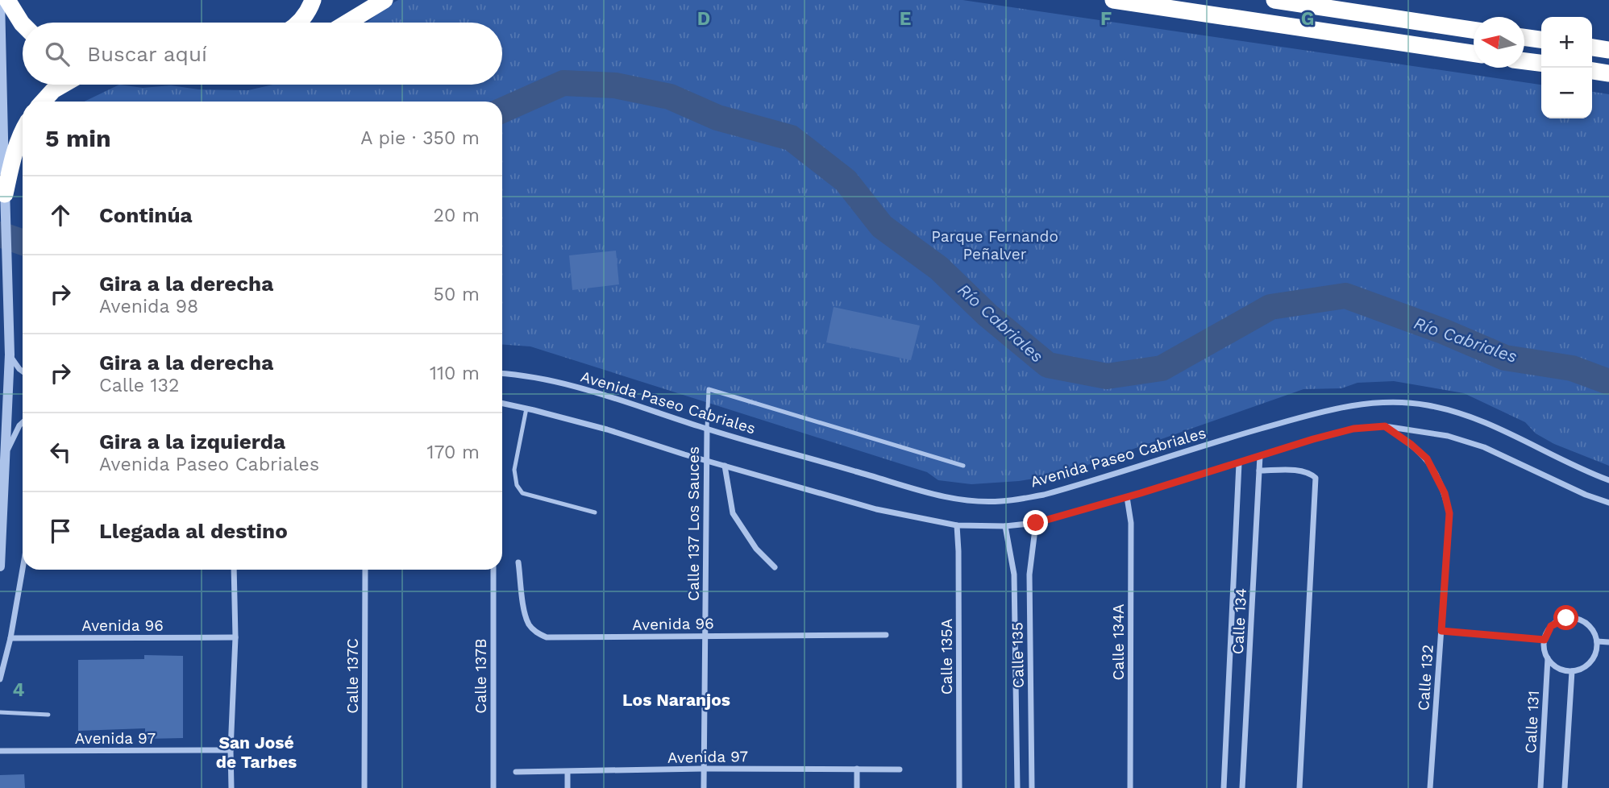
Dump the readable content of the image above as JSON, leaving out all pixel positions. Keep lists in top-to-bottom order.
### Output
{
  "streets": {
    "street": [
      "Avenida Paseo Cabriales",
      "Calle 137 Los Sauces",
      "Calle 134",
      "Avenida 96",
      "Calle 134A",
      "Calle 135",
      "Calle 135A",
      "Calle 137C",
      "Calle 137B",
      "Calle 132",
      "Calle 131",
      "Avenida 97"
    ]
  },
  "crossings": [
    ["Avenida Paseo Cabriales", "Calle 137 Los Sauces"],
    ["Calle 137 Los Sauces", "Avenida 96"],
    ["Calle 137 Los Sauces", "Avenida 97"]
  ],
  "districts": ["Los Naranjos", "San José de Tarbes"],
  "water": ["Río Cabriales"],
  "parks": ["Parque Fernando Peñalver"],
  "north": "left",
  "page": {
    "map_buttons": ["+", "−"],
    "search": "Buscar aquí",
    "heading": ["5 min", "A pie · 350 m"],
    "list": [
      ["Continúa", "20 m"],
      ["Gira a la derecha", "Avenida 98", "50 m"],
      ["Gira a la derecha", "Calle 132", "110 m"],
      ["Gira a la izquierda", "Avenida Paseo Cabriales", "170 m"],
      "Llegada al destino"
    ]
  },
  "grid": {
    "columns": [
      "D",
      "E",
      "F",
      "G"
    ],
    "rows": ["4"]
  }
}
